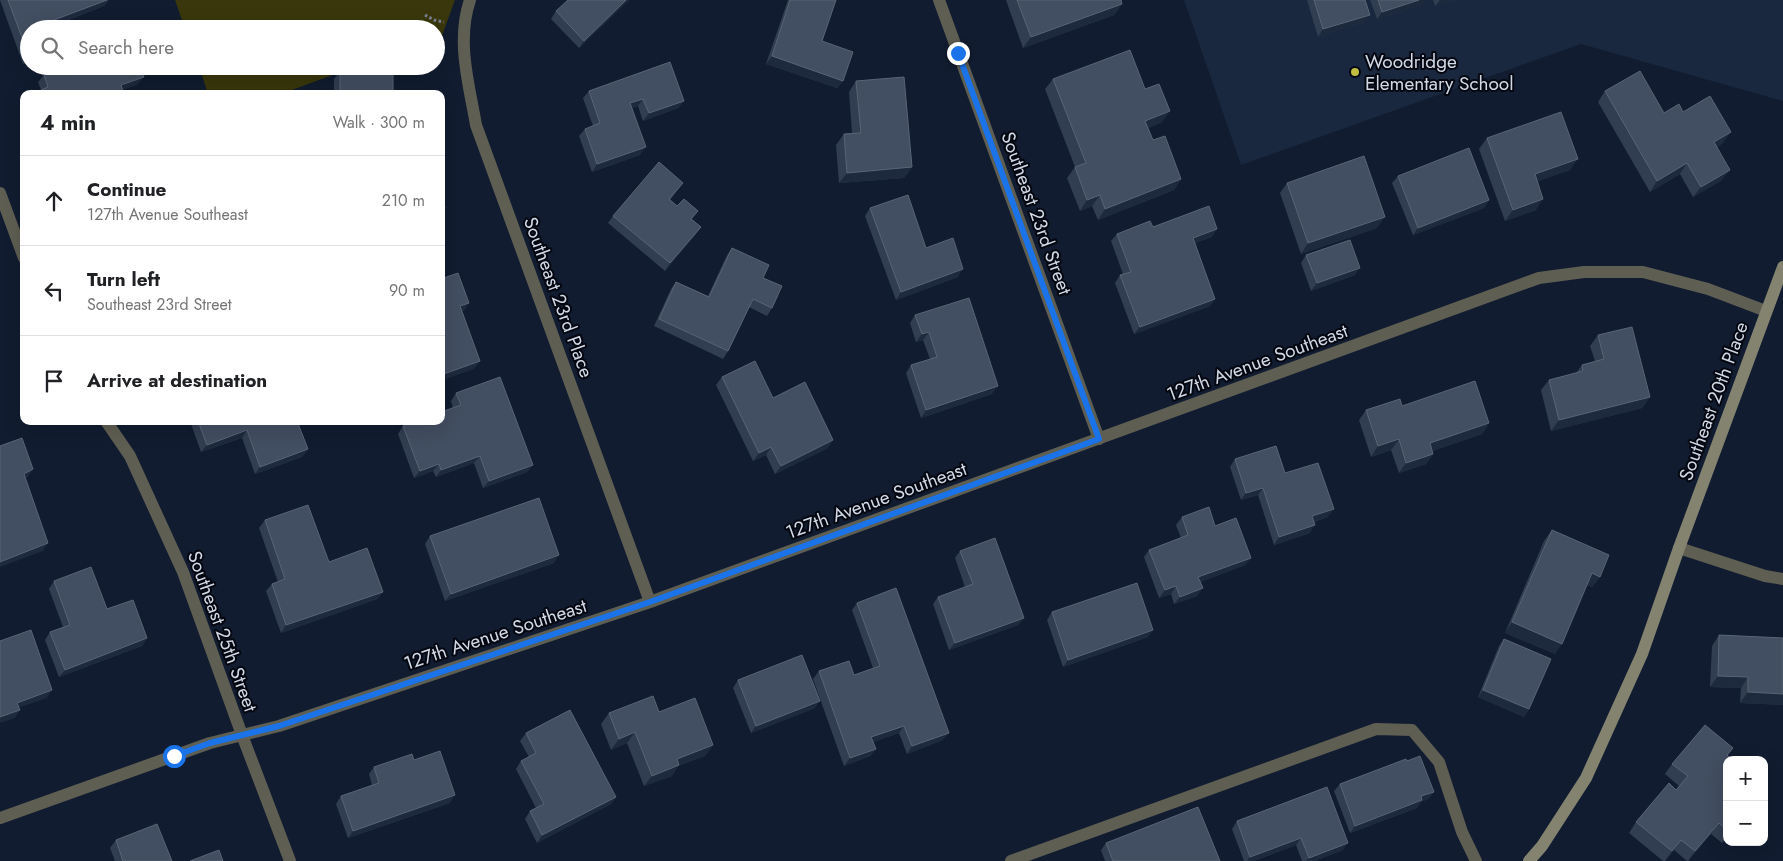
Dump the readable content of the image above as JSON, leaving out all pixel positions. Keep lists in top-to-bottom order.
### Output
{
  "streets": {
    "street": [
      "Southeast 23rd Street",
      "Southeast 23rd Place",
      "127th Avenue Southeast",
      "Southeast 20th Place",
      "Southeast 25th Street"
    ]
  },
  "crossings": [
    ["Southeast 23rd Street", "127th Avenue Southeast"],
    ["Southeast 23rd Place", "127th Avenue Southeast"],
    ["127th Avenue Southeast", "Southeast 20th Place"],
    ["127th Avenue Southeast", "Southeast 25th Street"]
  ],
  "places": ["Woodridge Elementary School"],
  "page": {
    "search": "Search here",
    "heading": ["4 min", "Walk · 300 m"],
    "list": [
      ["Continue", "127th Avenue Southeast", "210 m"],
      ["Turn left", "Southeast 23rd Street", "90 m"],
      "Arrive at destination"
    ],
    "map_buttons": ["+", "−"]
  }
}
